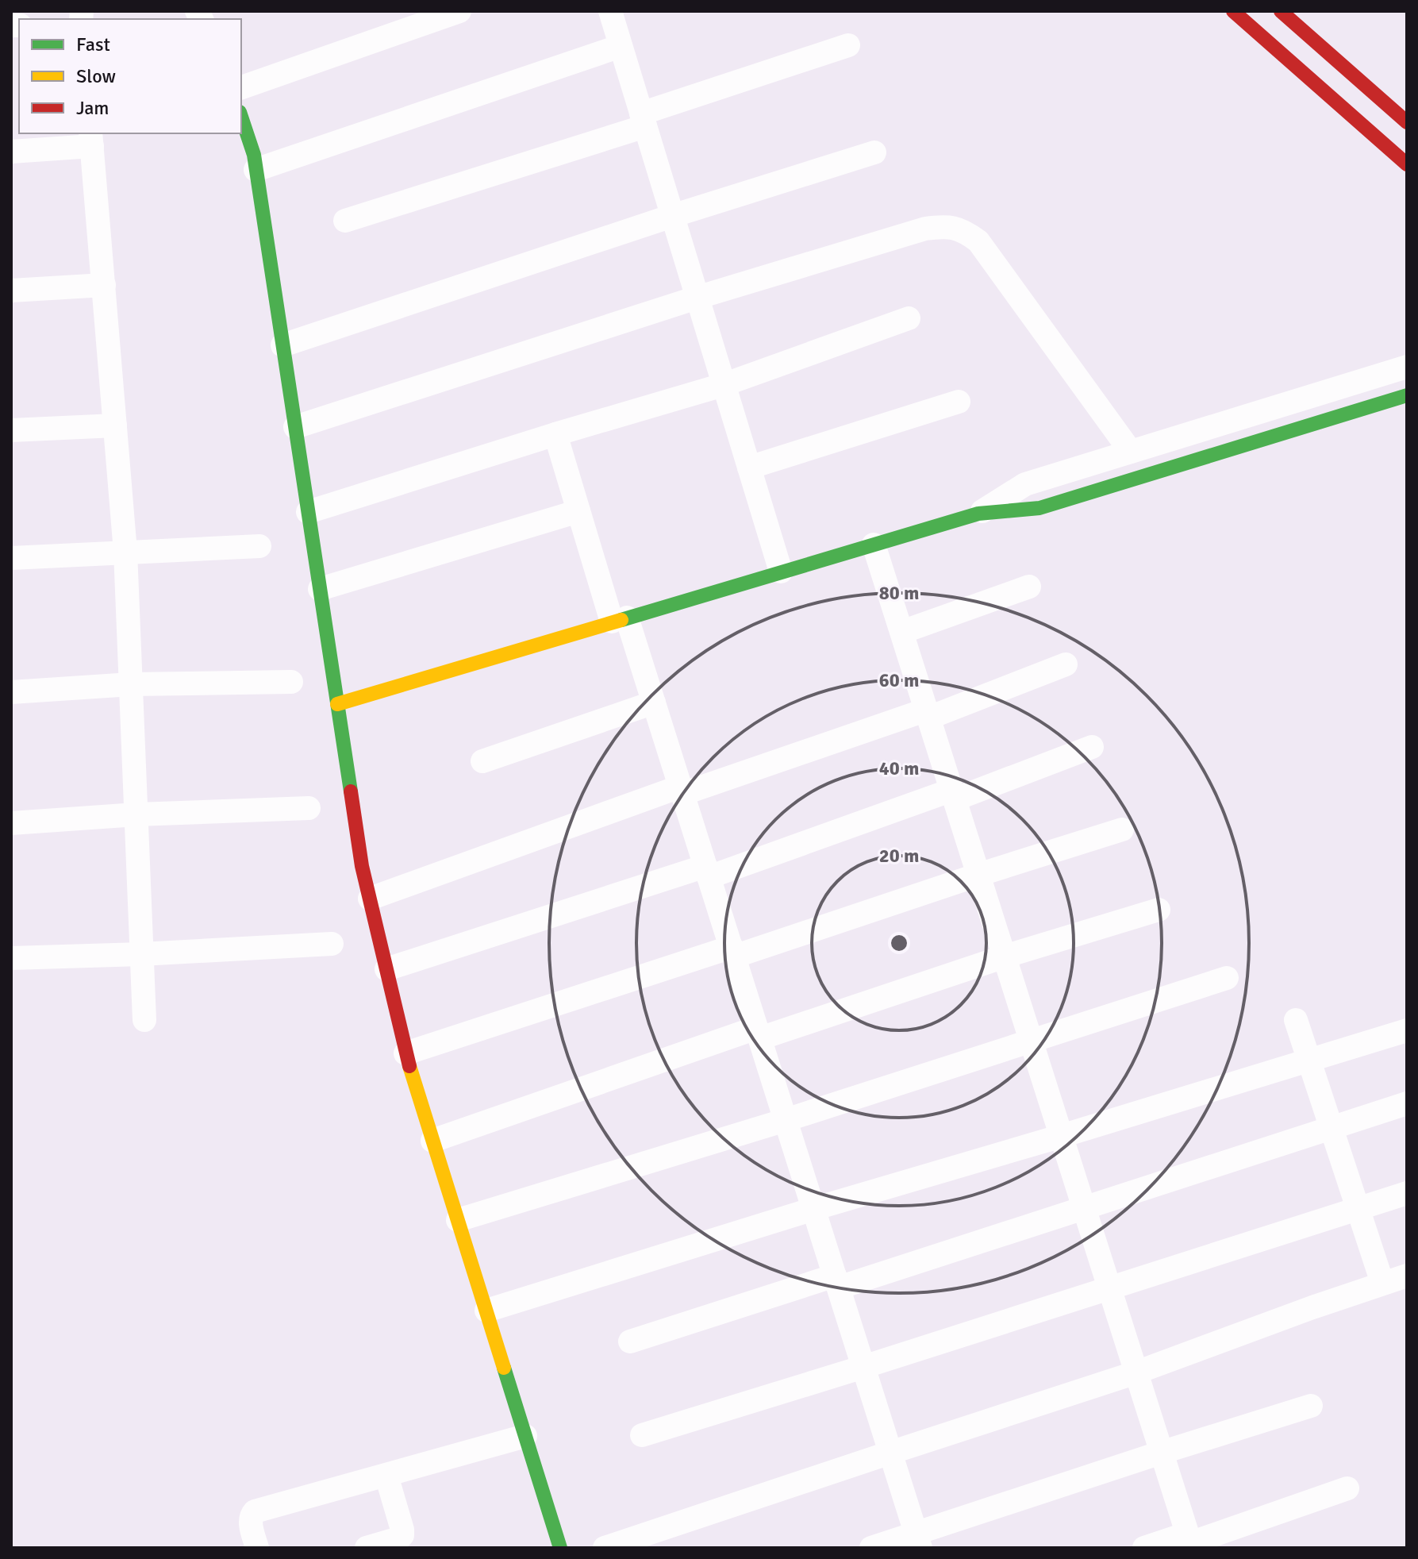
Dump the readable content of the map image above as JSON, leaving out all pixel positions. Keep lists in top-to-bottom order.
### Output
{
  "legend": ["Fast", "Slow", "Jam"],
  "rings": [
    "80 m",
    "60 m",
    "40 m",
    "20 m"
  ]
}
